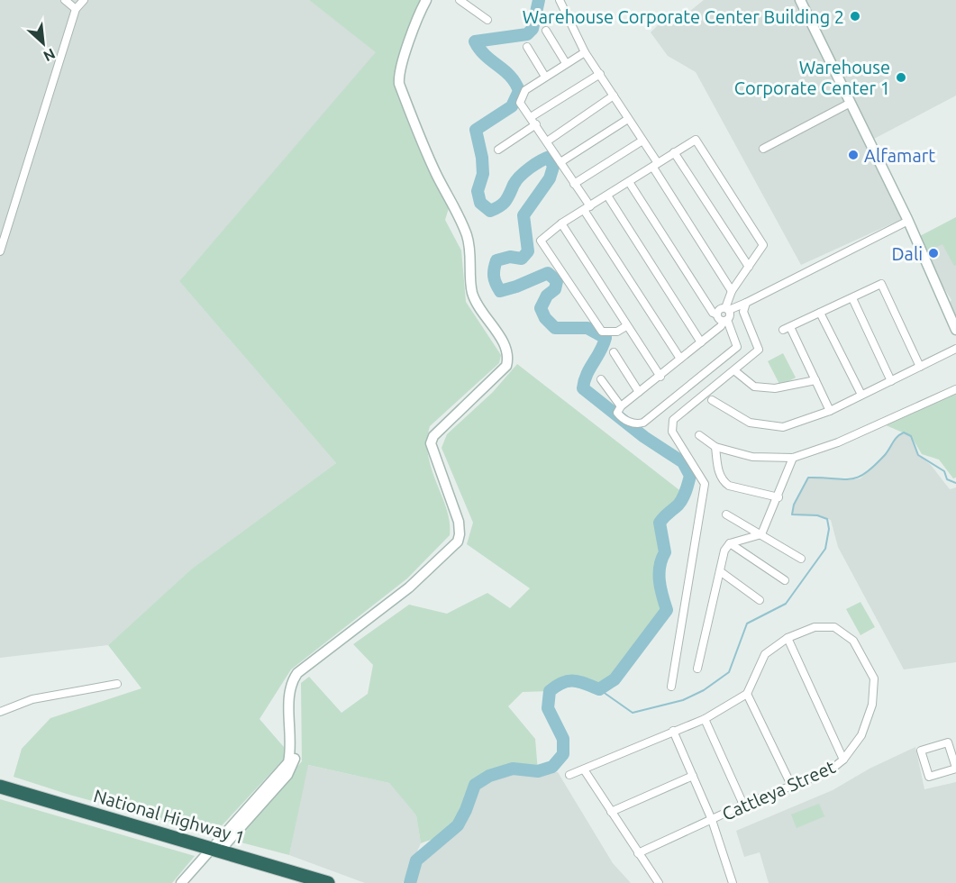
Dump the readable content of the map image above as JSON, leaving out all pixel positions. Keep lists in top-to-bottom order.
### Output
{
  "streets": {
    "highway": ["National Highway 1"],
    "street": ["Cattleya Street"]
  },
  "places": [
    "Warehouse Corporate Center Building 2",
    "Warehouse Corporate Center 1",
    "Alfamart",
    "Dali"
  ],
  "north": "bottom right"
}
